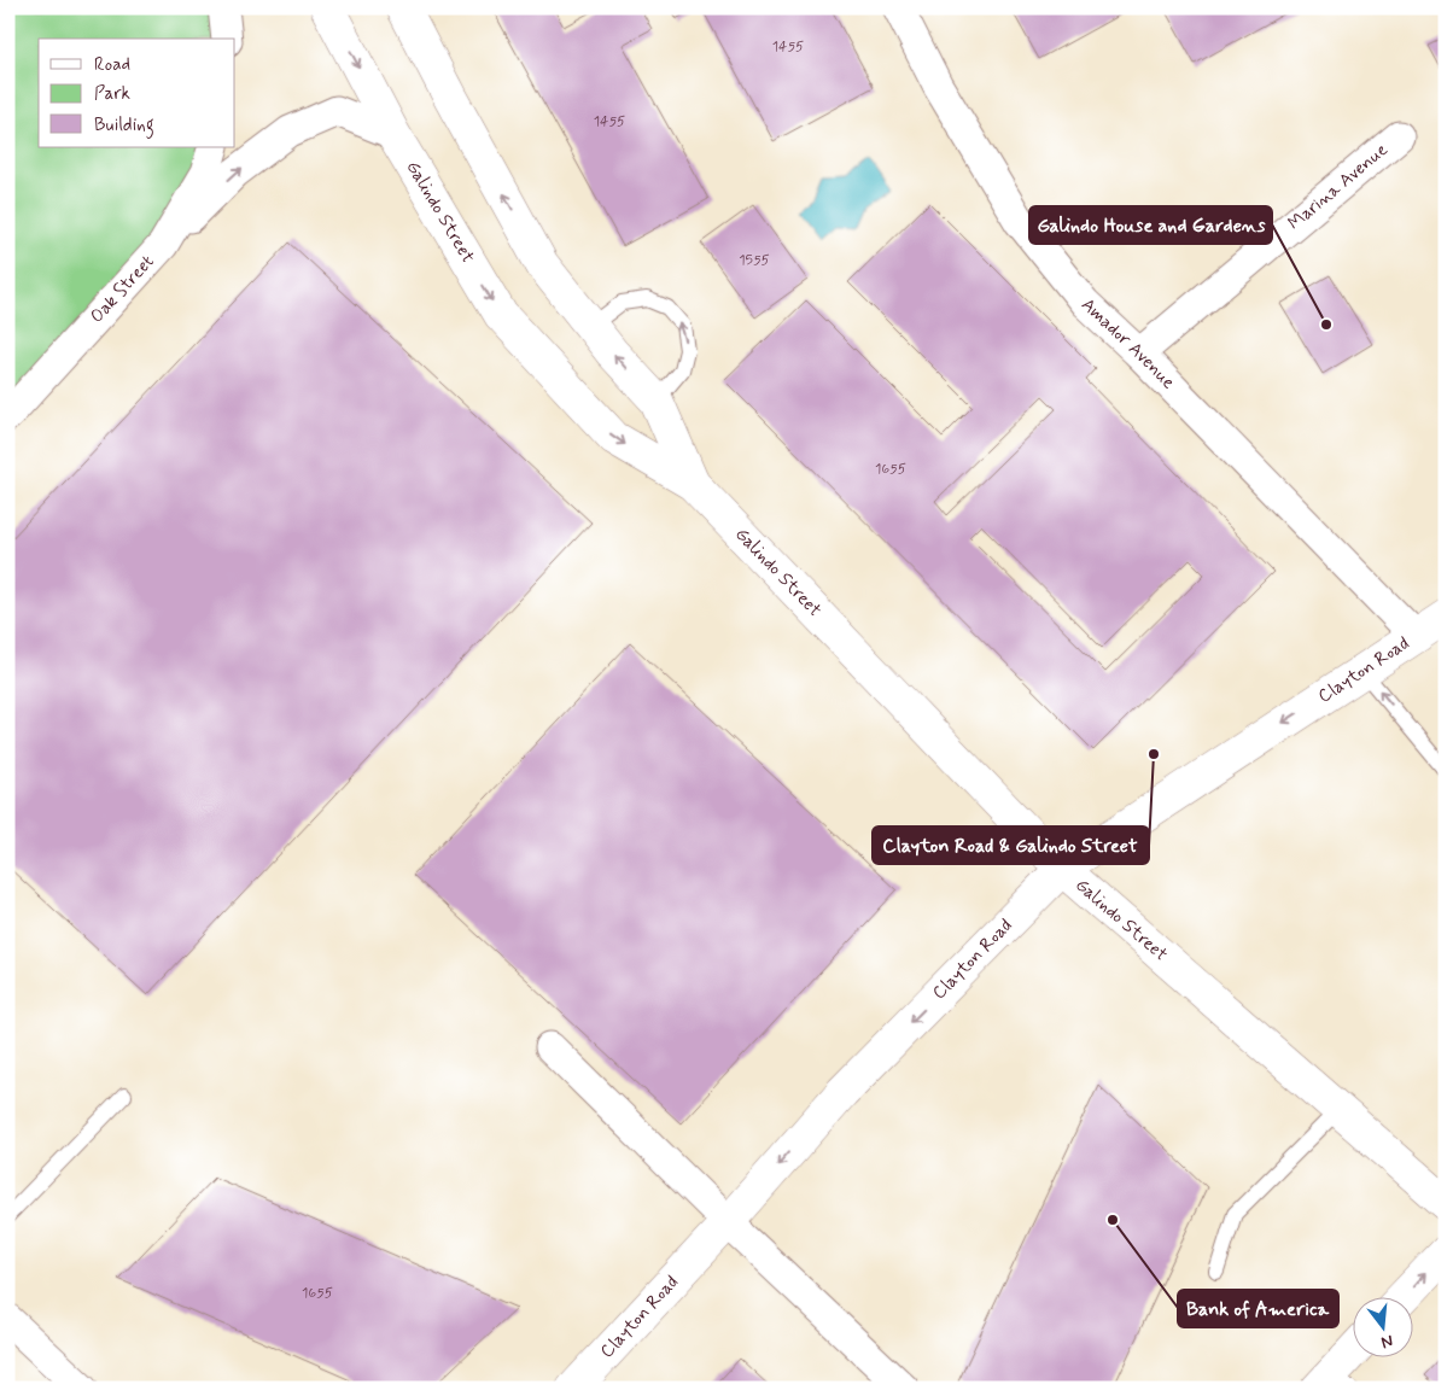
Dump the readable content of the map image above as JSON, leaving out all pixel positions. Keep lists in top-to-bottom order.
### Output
{
  "streets": {
    "main road": ["Galindo Street", "Clayton Road"],
    "street": ["Marina Avenue", "Oak Street", "Amador Avenue"]
  },
  "crossings": [
    ["Marina Avenue", "Amador Avenue"],
    ["Galindo Street", "Clayton Road"],
    ["Amador Avenue", "Clayton Road"]
  ],
  "one_way": ["Clayton Road"],
  "places": ["Galindo House and Gardens", "Clayton Road & Galindo Street", "Bank of America"],
  "house_numbers": [
    "1455",
    "1455",
    "1555",
    "1655",
    "1655"
  ],
  "legend": ["Road", "Park", "Building"],
  "north": "bottom"
}
